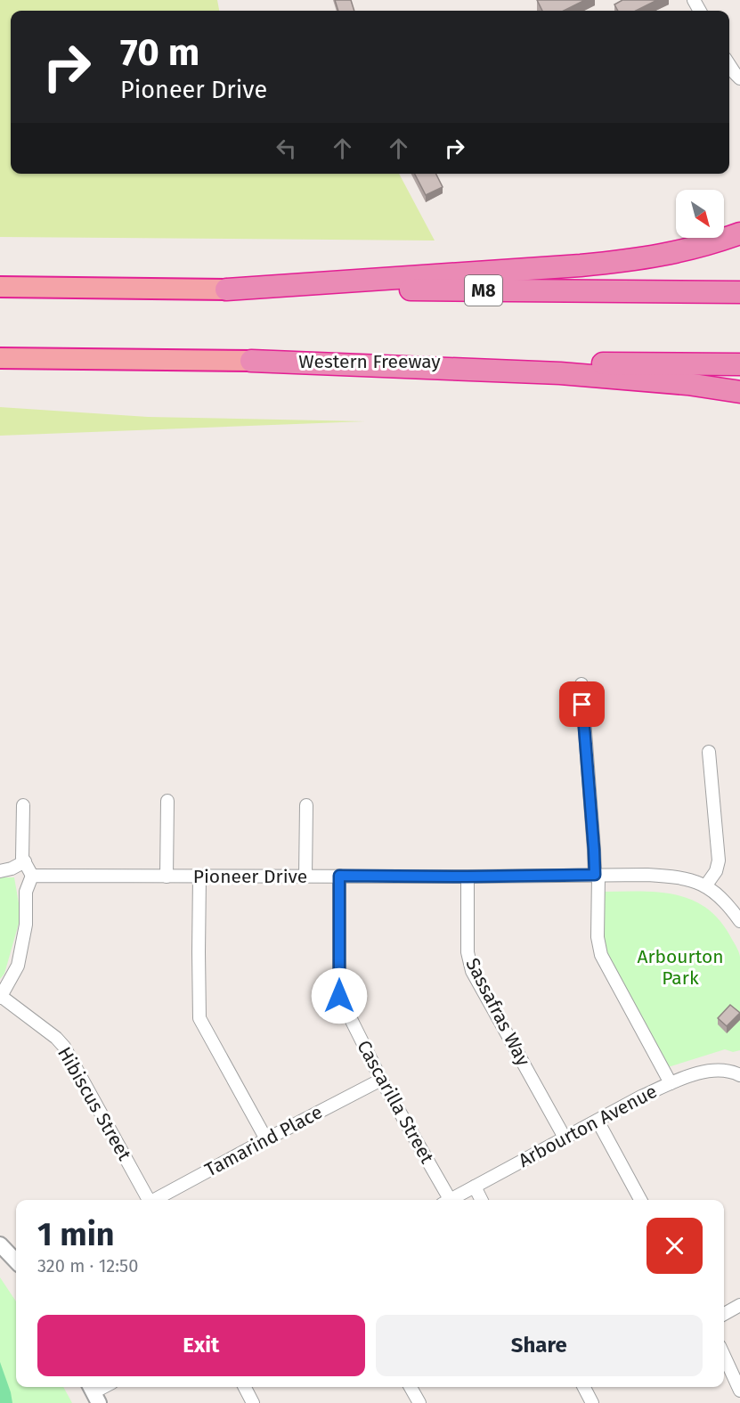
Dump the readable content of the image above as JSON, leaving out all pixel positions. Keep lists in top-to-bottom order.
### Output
{
  "streets": {
    "highway": ["M8", "Western Freeway"],
    "street": [
      "Pioneer Drive",
      "Sassafras Way",
      "Cascarilla Street",
      "Hibiscus Street",
      "Arbourton Avenue",
      "Tamarind Place"
    ]
  },
  "crossings": [
    ["Pioneer Drive", "Sassafras Way"],
    ["Pioneer Drive", "Cascarilla Street"],
    ["Sassafras Way", "Arbourton Avenue"],
    ["Cascarilla Street", "Tamarind Place"]
  ],
  "parks": ["Arbourton Park"],
  "north": "bottom right",
  "page": {
    "turn": ["70 m", "Pioneer Drive"],
    "heading": ["1 min", "320 m · 12:50"],
    "buttons": ["Exit", "Share"]
  }
}
